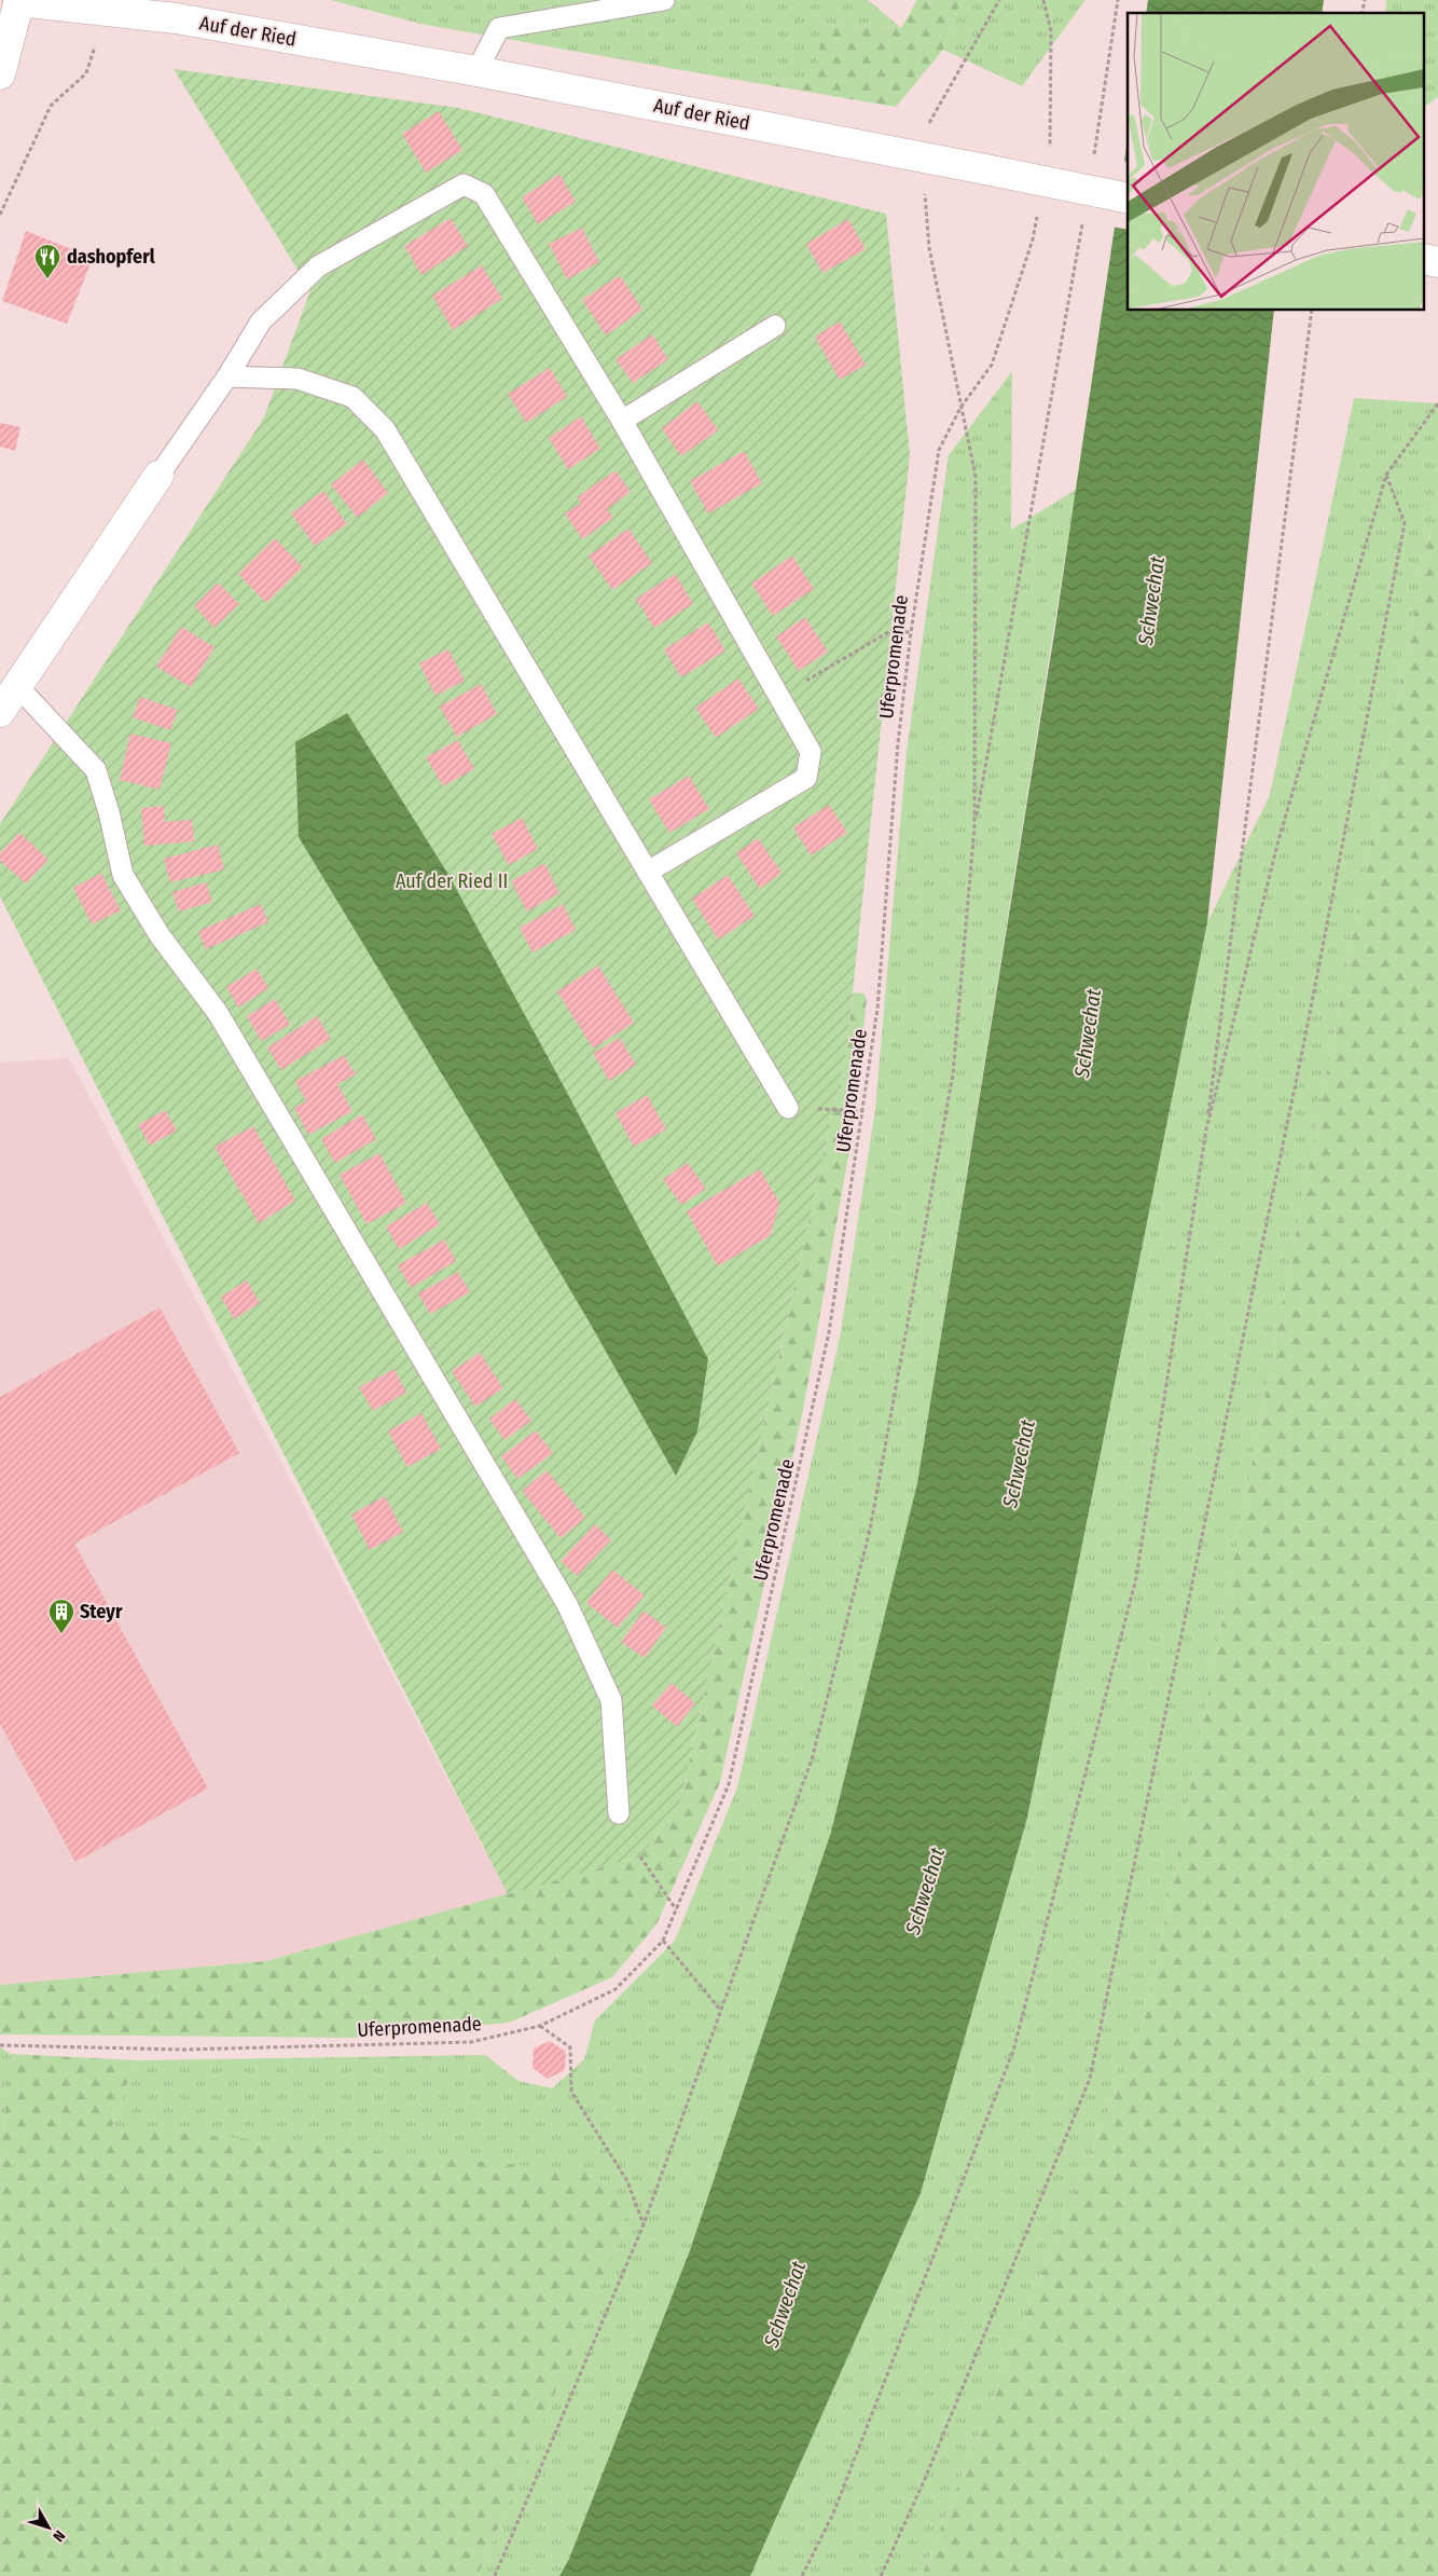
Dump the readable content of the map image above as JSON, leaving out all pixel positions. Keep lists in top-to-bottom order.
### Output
{
  "streets": {
    "main road": ["Auf der Ried"],
    "path": ["Uferpromenade"]
  },
  "water": ["Schwechat"],
  "parks": ["Auf der Ried II"],
  "places": {
    "restaurant": ["dashopferl"],
    "building": ["Steyr"]
  },
  "north": "bottom right"
}
